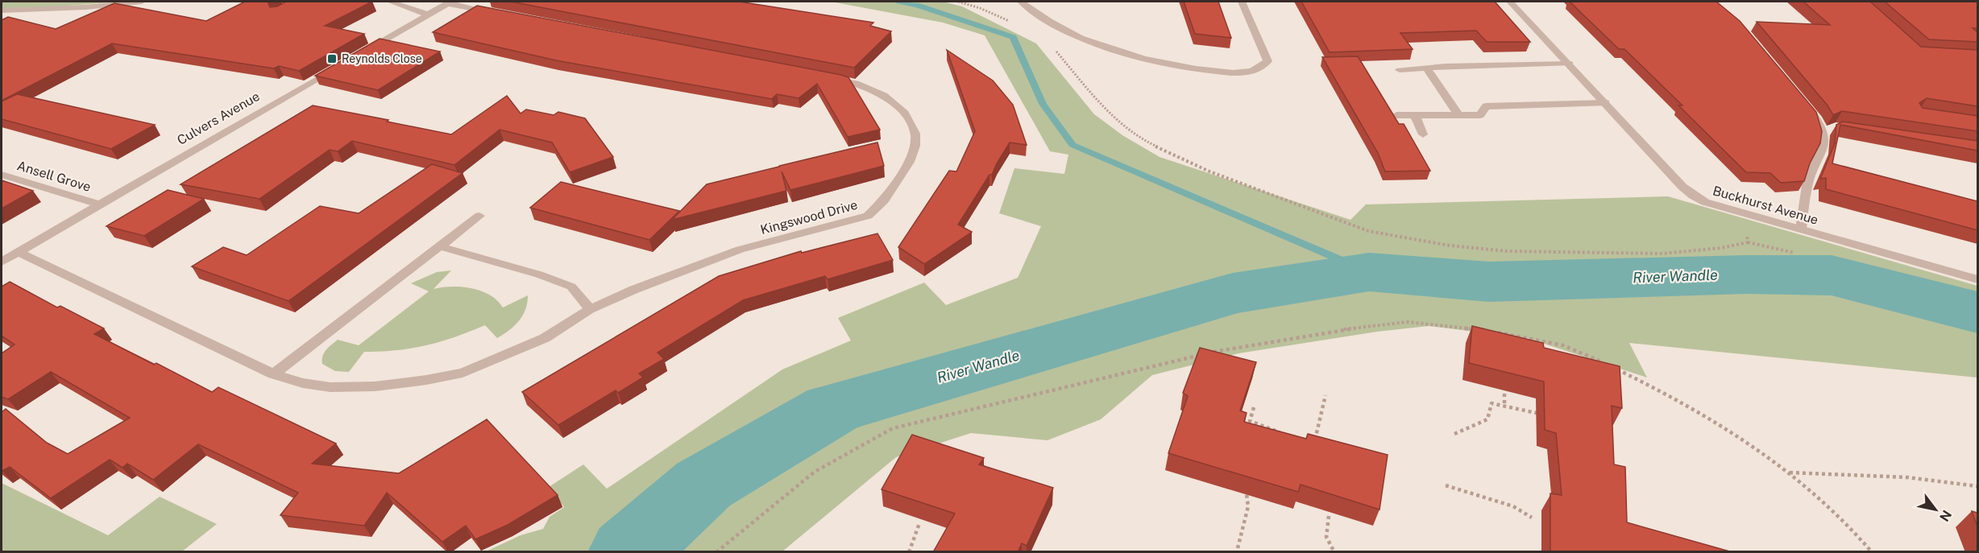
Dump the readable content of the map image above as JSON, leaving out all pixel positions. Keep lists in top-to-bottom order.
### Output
{
  "streets": {
    "street": [
      "Culvers Avenue",
      "Ansell Grove",
      "Buckhurst Avenue",
      "Kingswood Drive"
    ]
  },
  "crossings": [
    ["Culvers Avenue", "Ansell Grove"]
  ],
  "water": ["River Wandle"],
  "places": {
    "transit": ["Reynolds Close"]
  },
  "north": "bottom right"
}
